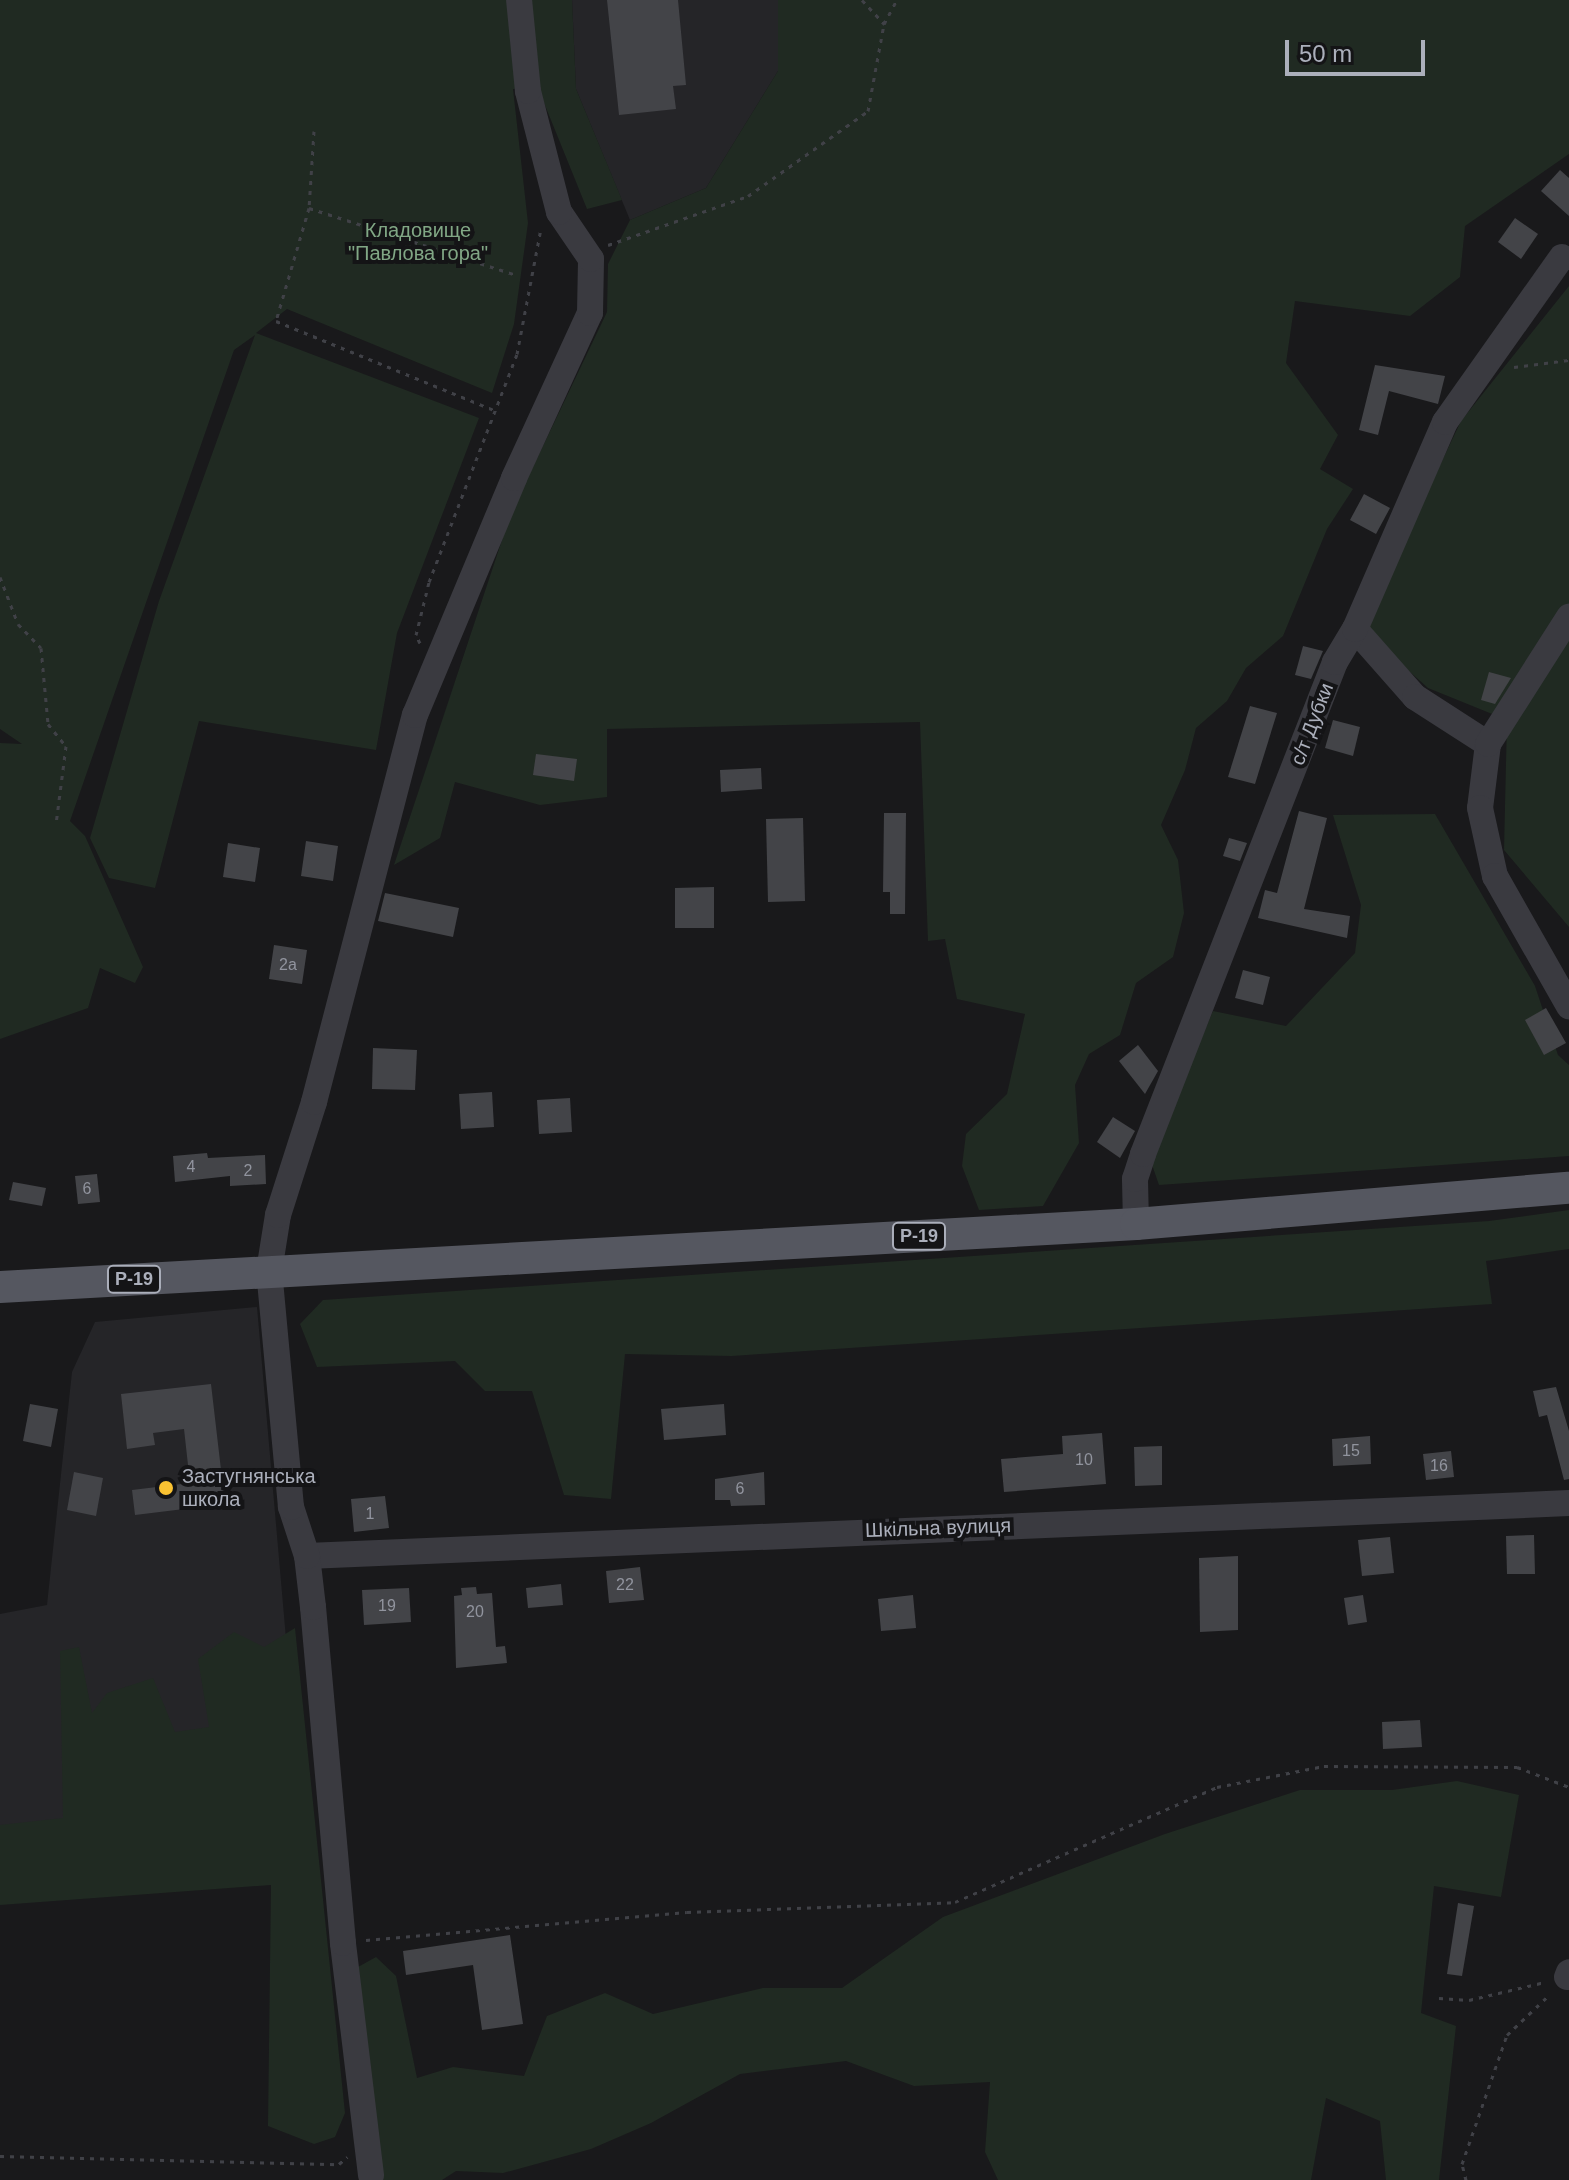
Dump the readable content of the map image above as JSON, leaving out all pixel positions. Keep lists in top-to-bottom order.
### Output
{
  "streets": {
    "main road": ["Р-19"],
    "street": ["с/т Дубки", "Шкільна вулиця"]
  },
  "crossings": [
    ["с/т Дубки", "Р-19"]
  ],
  "parks": ["Кладовище \"Павлова гора\""],
  "places": ["Застугнянська школа"],
  "house_numbers": [
    "2а",
    "4",
    "2",
    "6",
    "15",
    "10",
    "16",
    "6",
    "1",
    "22",
    "19",
    "20"
  ],
  "scale_bar": "50 m"
}
